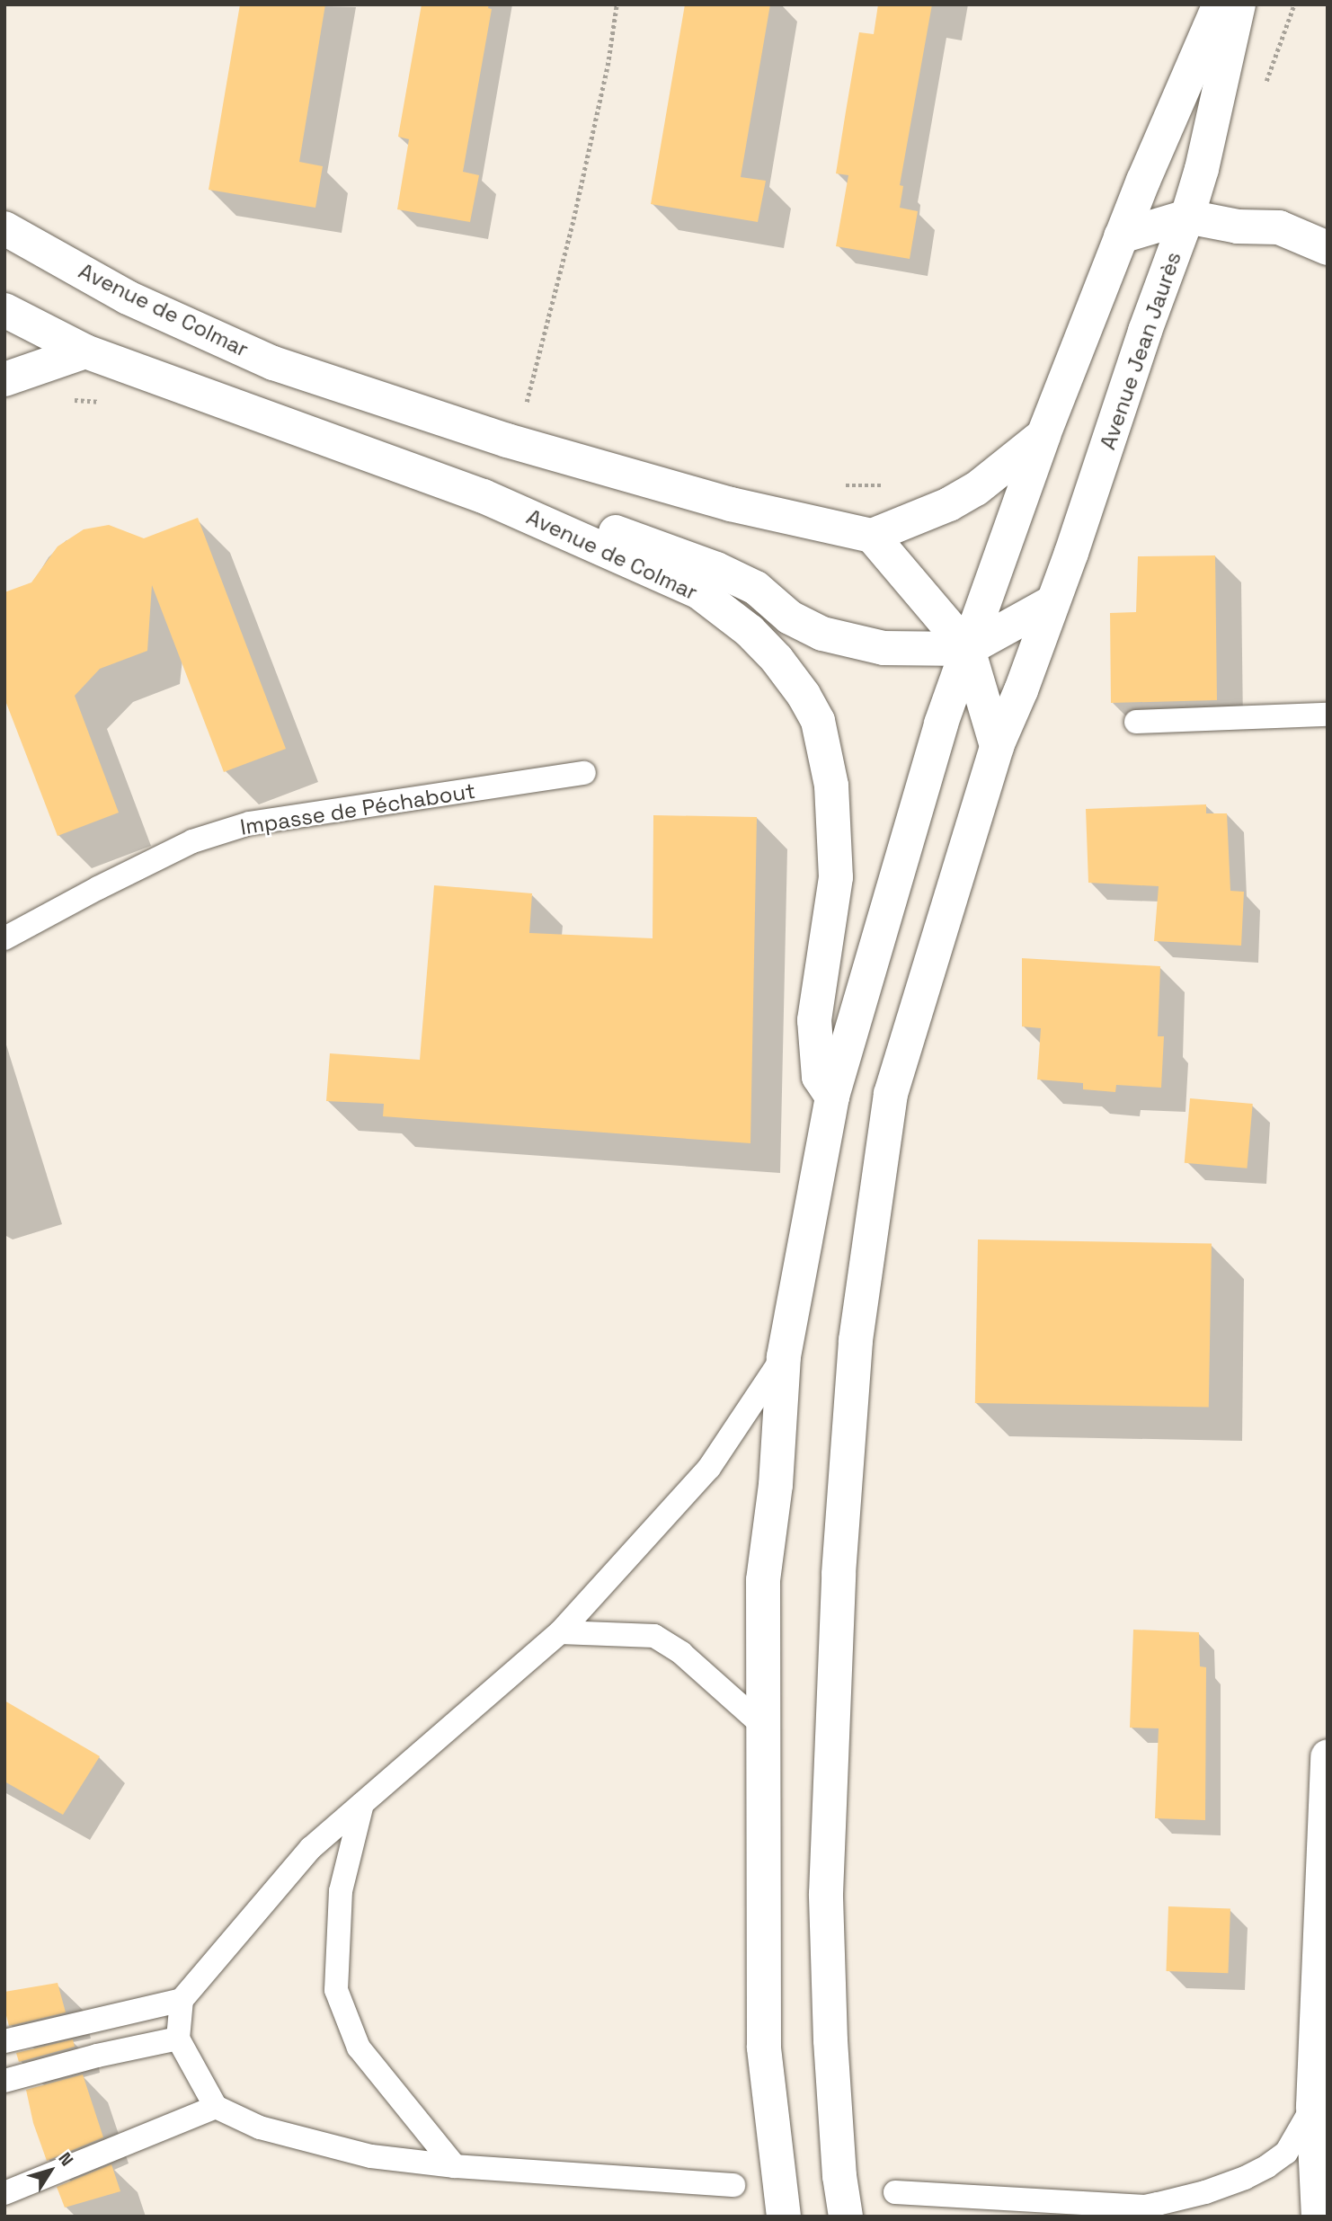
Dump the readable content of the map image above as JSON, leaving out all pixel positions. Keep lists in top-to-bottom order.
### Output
{
  "streets": {
    "main road": ["Avenue de Colmar", "Avenue Jean Jaurès"],
    "lane": ["Impasse de Péchabout"]
  },
  "north": "top right"
}
